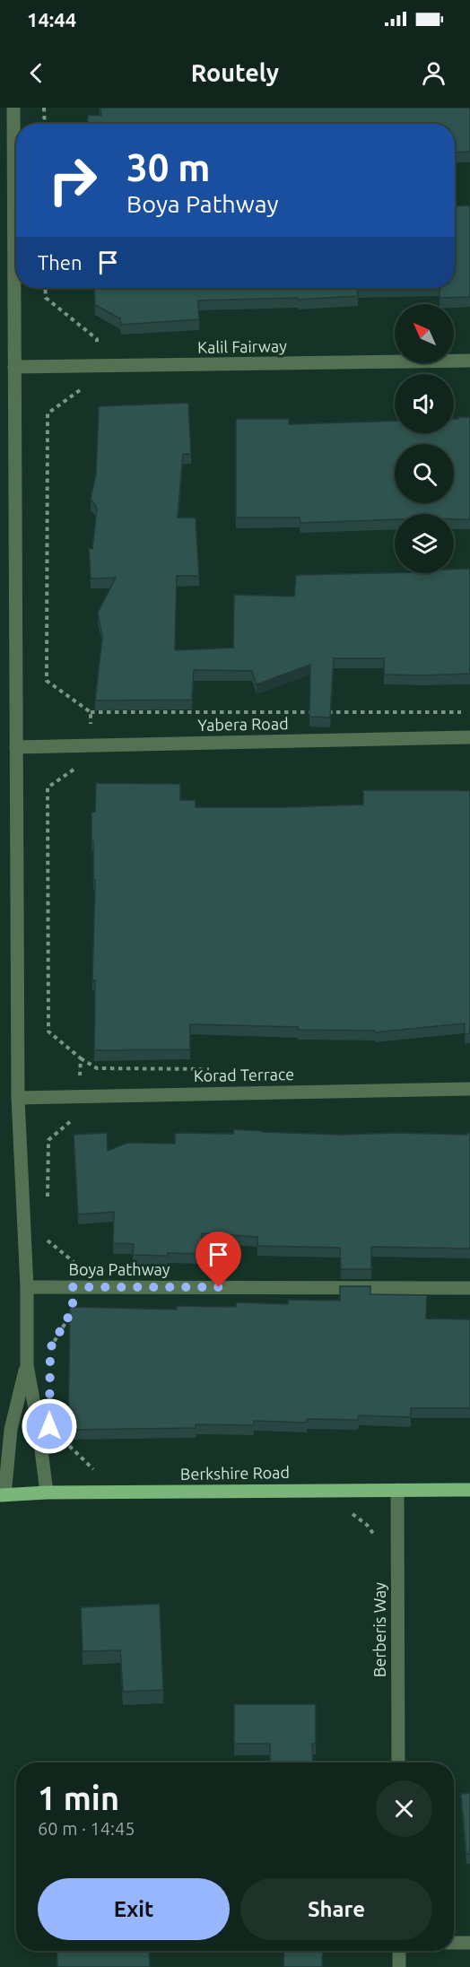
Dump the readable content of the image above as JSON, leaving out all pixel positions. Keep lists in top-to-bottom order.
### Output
{
  "streets": {
    "main road": ["Berkshire Road"],
    "street": [
      "Kalil Fairway",
      "Yabera Road",
      "Korad Terrace",
      "Boya Pathway",
      "Berberis Way"
    ]
  },
  "crossings": [
    ["Berkshire Road", "Berberis Way"]
  ],
  "north": "top left",
  "page": {
    "status": "14:44",
    "header": "Routely",
    "turn": ["30 m", "Boya Pathway"],
    "then": "Then",
    "heading": ["1 min", "60 m · 14:45"],
    "buttons": ["Exit", "Share"]
  }
}
